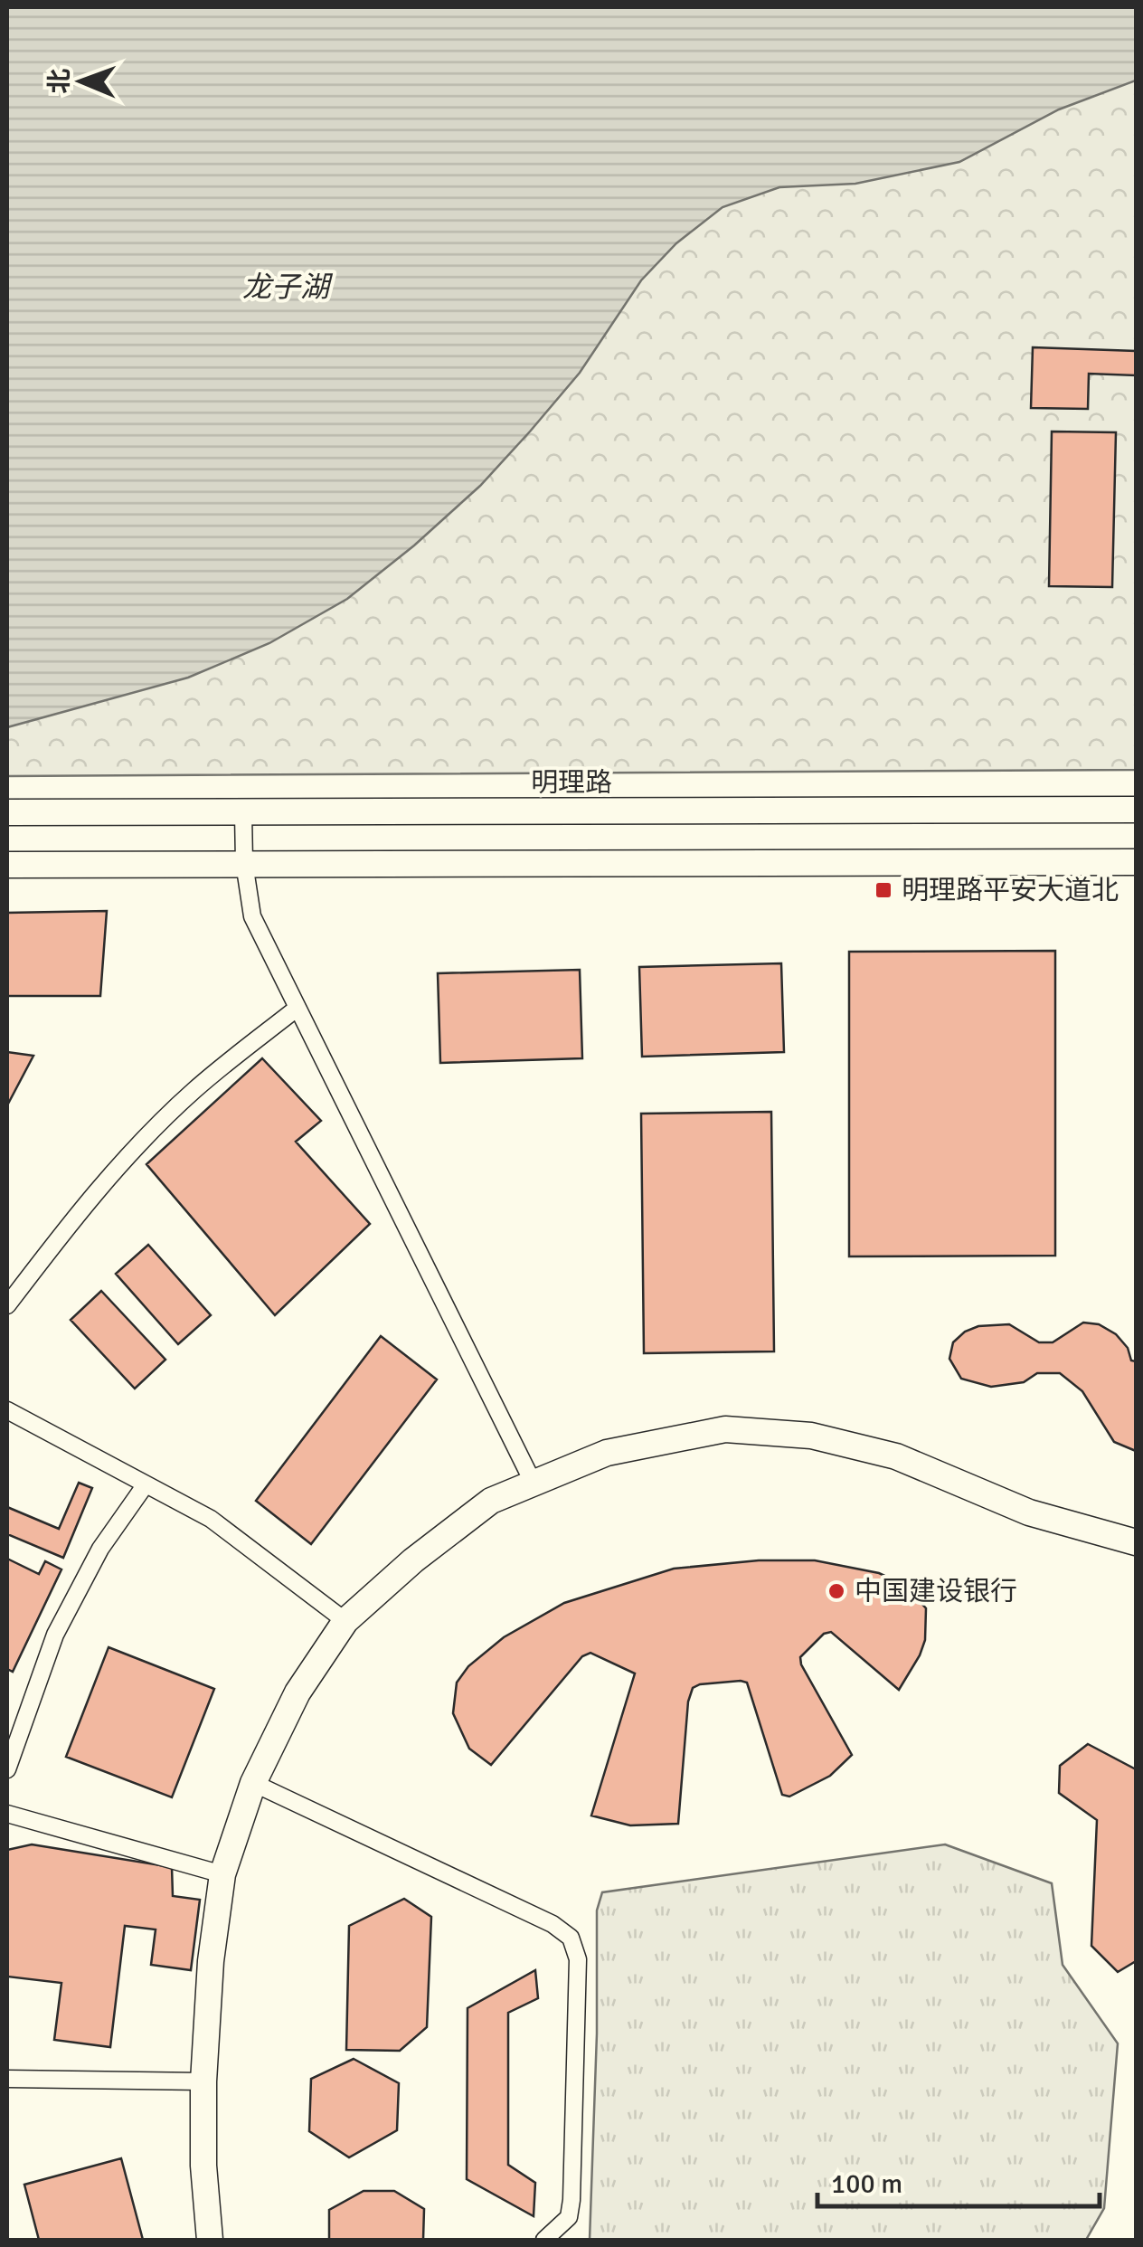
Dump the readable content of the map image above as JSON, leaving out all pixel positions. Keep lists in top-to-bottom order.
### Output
{
  "streets": {
    "main road": ["明理路"]
  },
  "water": ["龙子湖"],
  "places": {
    "transit": ["明理路平安大道北"],
    "other": ["中国建设银行"]
  },
  "scale_bar": "100 m",
  "north": "left"
}
